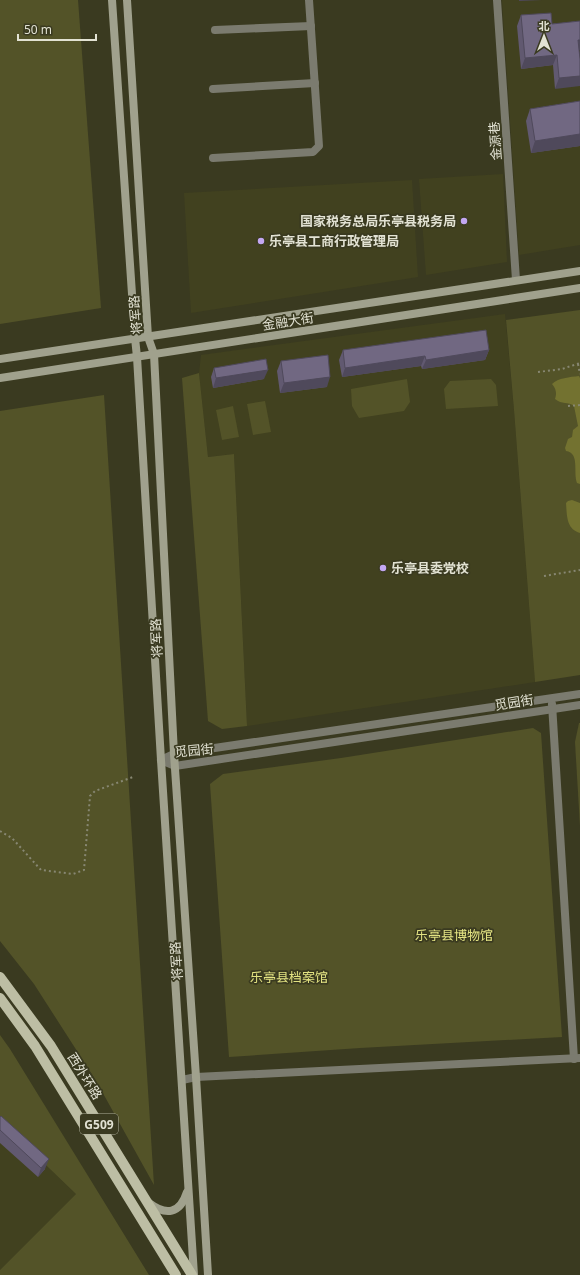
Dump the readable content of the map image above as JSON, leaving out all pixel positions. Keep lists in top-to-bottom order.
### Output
{
  "streets": {
    "main road": [
      "将军路",
      "金融大街",
      "西外环路",
      "G509"
    ],
    "street": ["金源巷", "觅园街"]
  },
  "crossings": [
    ["金源巷", "金融大街"],
    ["将军路", "金融大街"],
    ["将军路", "觅园街"],
    ["将军路", "西外环路"]
  ],
  "parks": ["乐亭县博物馆", "乐亭县档案馆"],
  "places": ["国家税务总局乐亭县税务局", "乐亭县工商行政管理局", "乐亭县委党校"],
  "scale_bar": "50 m",
  "north": "top"
}
